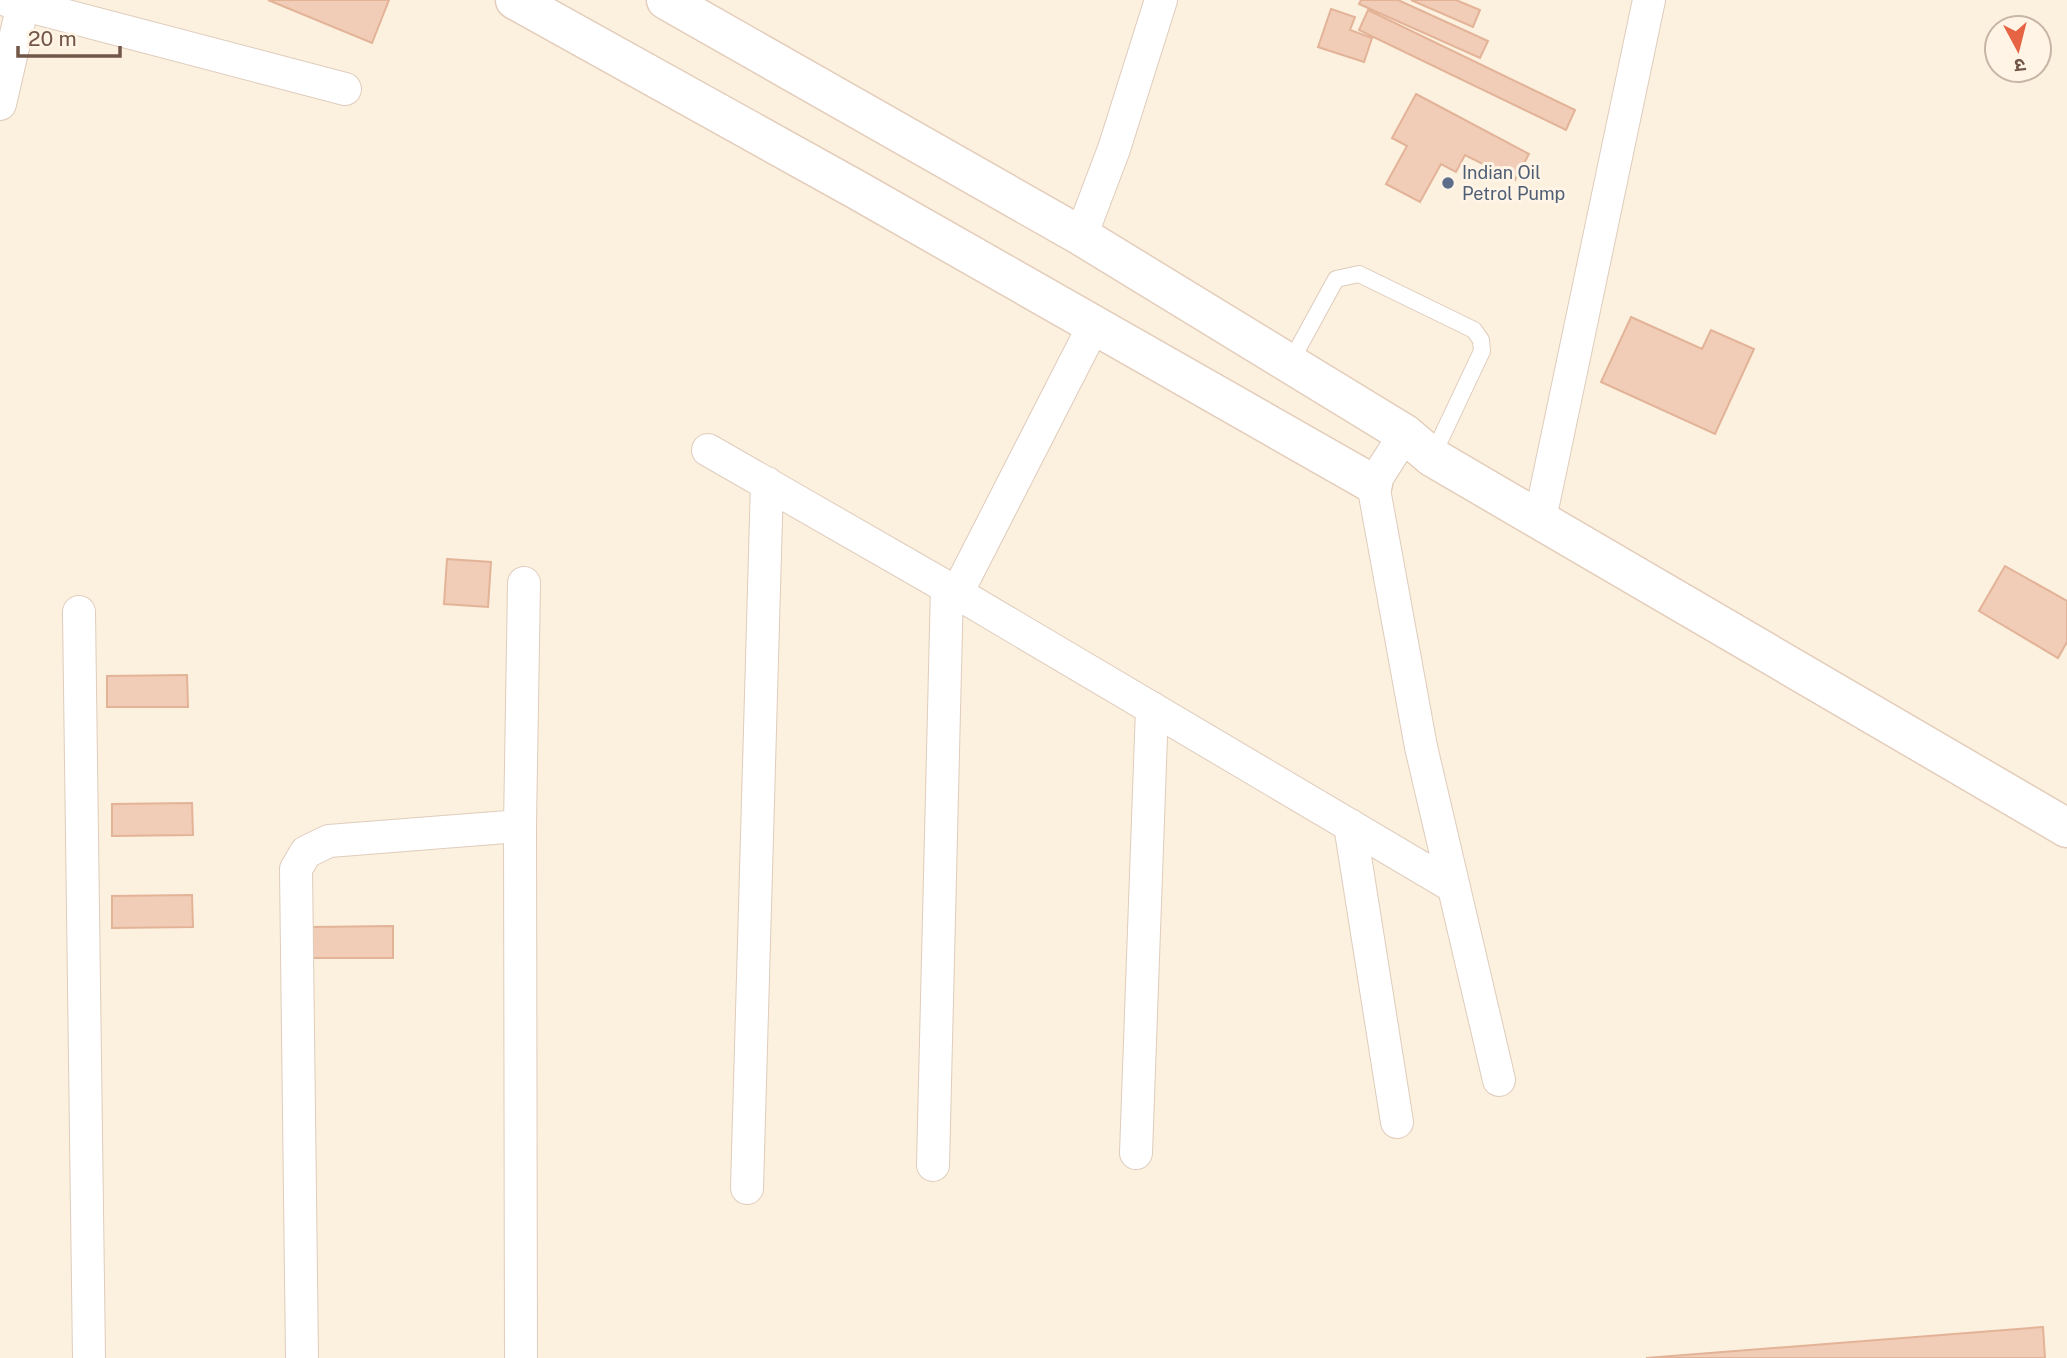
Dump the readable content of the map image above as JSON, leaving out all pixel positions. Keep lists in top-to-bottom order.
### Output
{
  "places": ["Indian Oil Petrol Pump"],
  "scale_bar": "20 m",
  "north": "bottom"
}
